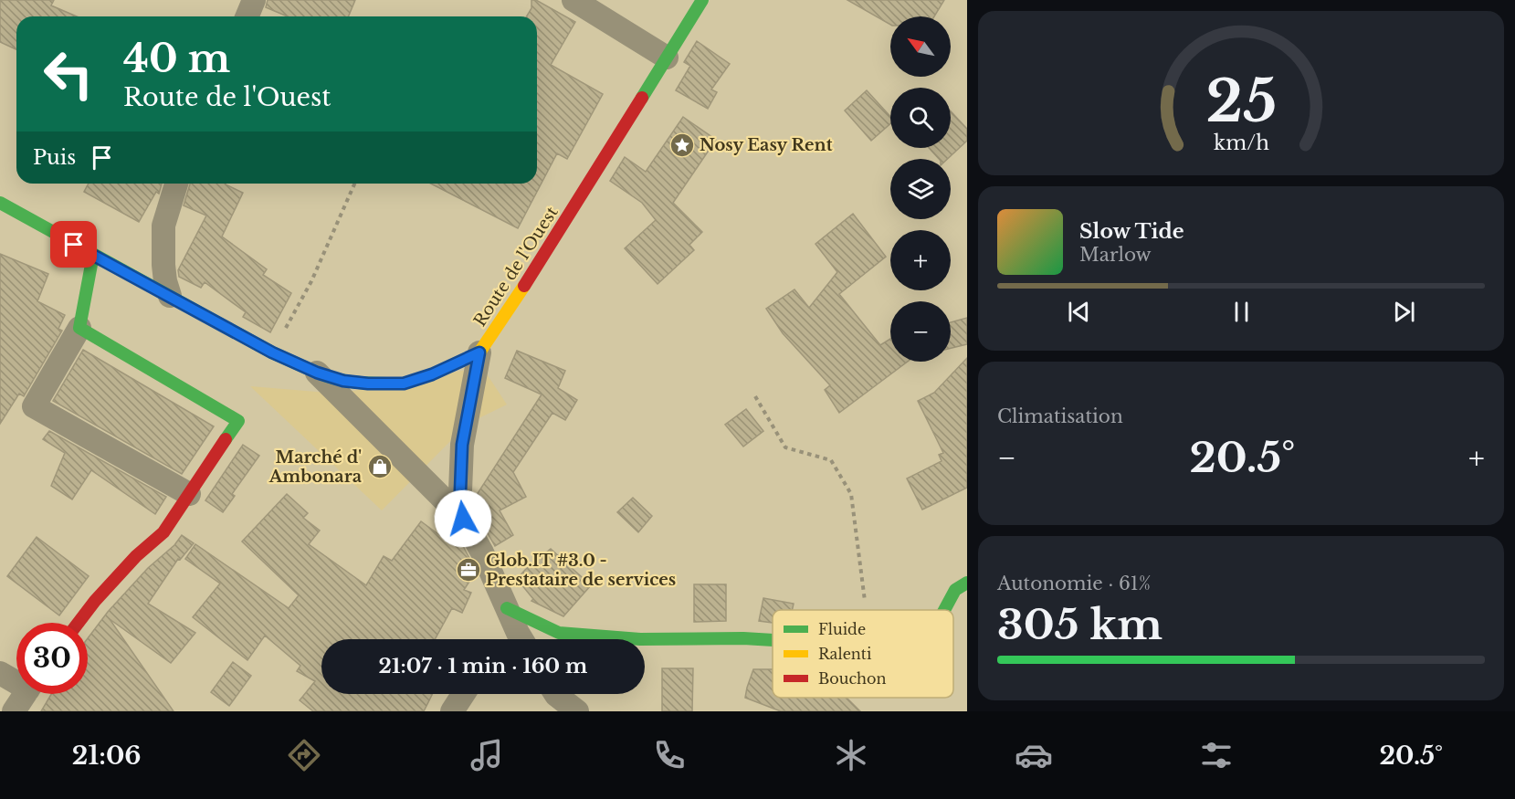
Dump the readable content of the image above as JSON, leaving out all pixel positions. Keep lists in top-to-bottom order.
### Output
{
  "streets": {
    "street": ["Route de l'Ouest"]
  },
  "places": {
    "place": ["Nosy Easy Rent"],
    "shop": ["Marché d' Ambonara"],
    "office": ["Glob.IT #3.0 - Prestataire de services"]
  },
  "legend": ["Fluide", "Ralenti", "Bouchon"],
  "north": "top left",
  "page": {
    "map_buttons": ["+", "−"],
    "turn": ["40 m", "Route de l'Ouest"],
    "then": "Puis",
    "song": ["Slow Tide", "Marlow"],
    "tile": [
      "Climatisation",
      ["Autonomie · 61%", "305 km"]
    ],
    "heat": ["−", "20.5°", "+"],
    "limit": "30",
    "trip": "21:07 · 1 min · 160 m",
    "tabs": ["21:06", "20.5°"],
    "gauge": ["25", "km/h"]
  }
}
